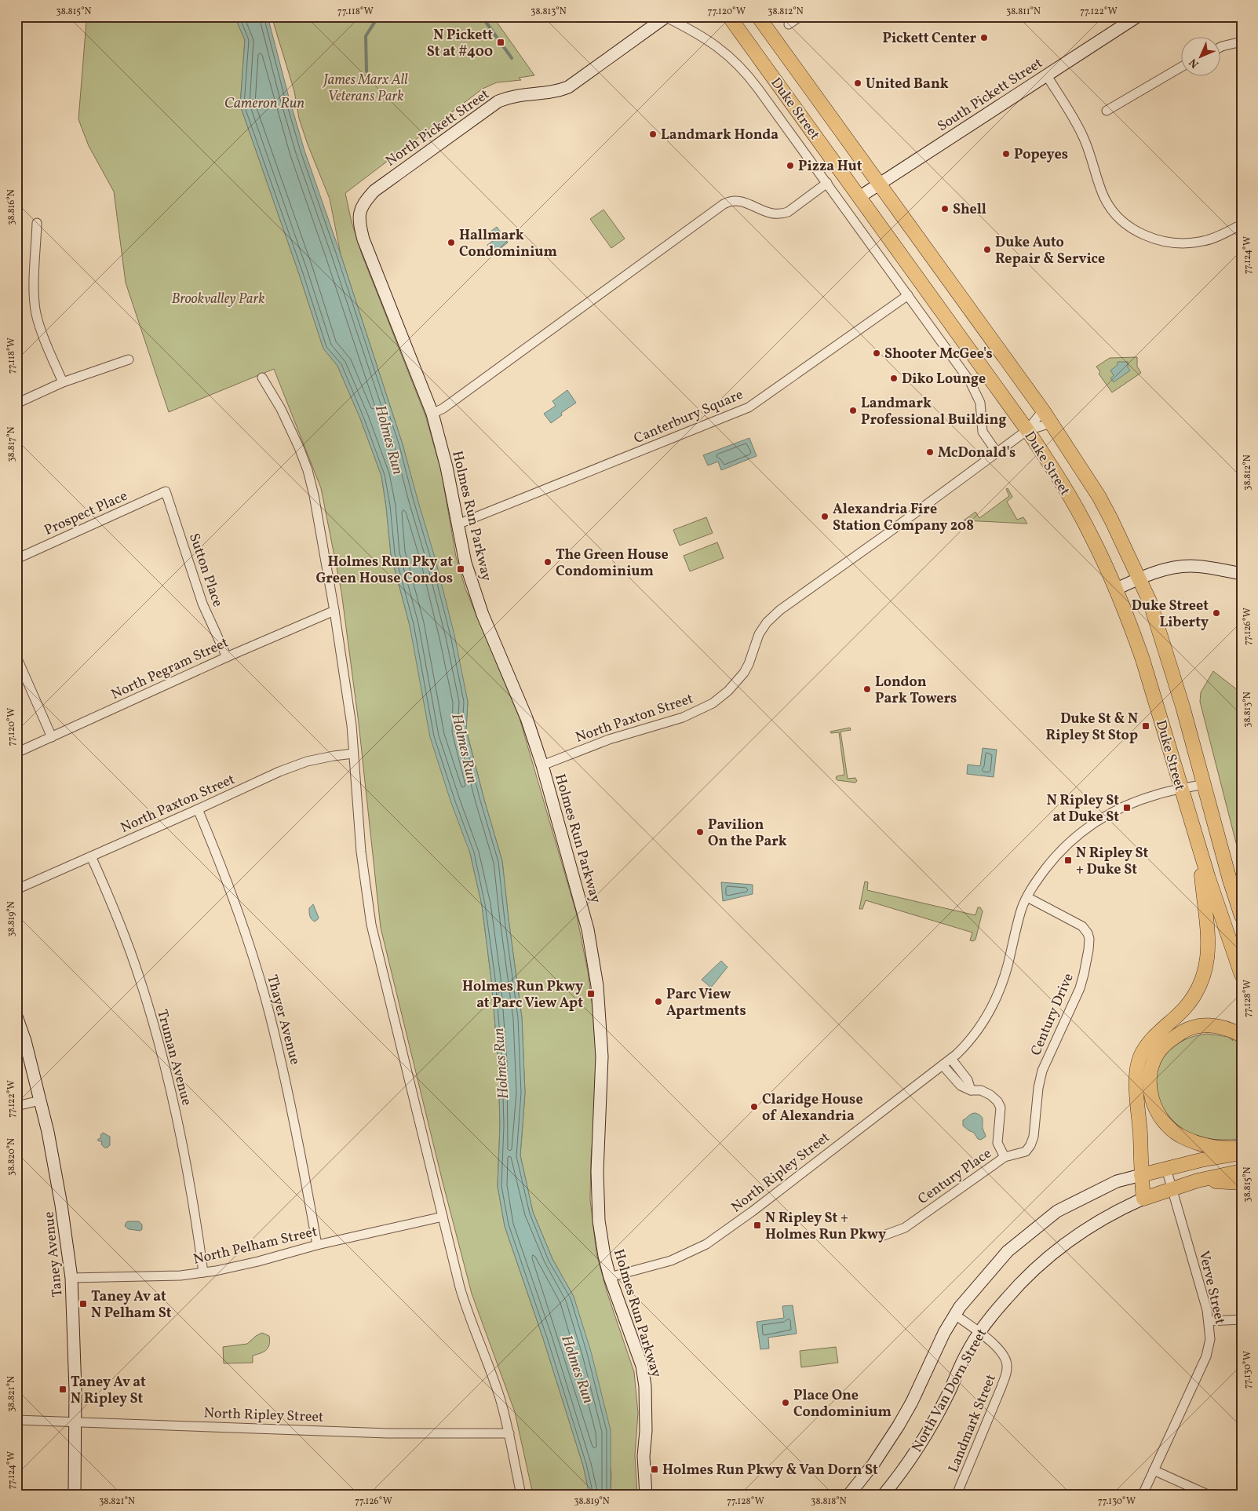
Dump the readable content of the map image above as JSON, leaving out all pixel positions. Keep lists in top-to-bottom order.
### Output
{
  "streets": {
    "main road": ["Duke Street", "North Van Dorn Street"],
    "street": [
      "South Pickett Street",
      "North Pickett Street",
      "Canterbury Square",
      "Prospect Place",
      "Holmes Run Parkway",
      "Sutton Place",
      "North Pegram Street",
      "North Paxton Street",
      "Century Drive",
      "Thayer Avenue",
      "Truman Avenue",
      "North Ripley Street",
      "Century Place",
      "North Pelham Street",
      "Taney Avenue",
      "Verve Street",
      "Landmark Street"
    ]
  },
  "crossings": [
    ["South Pickett Street", "Duke Street"],
    ["Duke Street", "North Pickett Street"],
    ["Duke Street", "Canterbury Square"],
    ["Duke Street", "North Paxton Street"],
    ["Duke Street", "North Ripley Street"],
    ["North Pickett Street", "Holmes Run Parkway"],
    ["Canterbury Square", "Holmes Run Parkway"],
    ["Prospect Place", "Sutton Place"],
    ["Holmes Run Parkway", "North Paxton Street"],
    ["Holmes Run Parkway", "North Ripley Street"],
    ["Sutton Place", "North Pegram Street"],
    ["North Paxton Street", "Thayer Avenue"],
    ["North Paxton Street", "Truman Avenue"],
    ["Century Drive", "North Ripley Street"],
    ["Century Drive", "Century Place"],
    ["Thayer Avenue", "North Pelham Street"],
    ["Truman Avenue", "North Pelham Street"],
    ["North Ripley Street", "Century Place"],
    ["North Ripley Street", "Taney Avenue"],
    ["North Pelham Street", "Taney Avenue"],
    ["Verve Street", "North Van Dorn Street"],
    ["North Van Dorn Street", "Landmark Street"]
  ],
  "water": ["Cameron Run", "Holmes Run"],
  "parks": ["James Marx All Veterans Park", "Brookvalley Park"],
  "places": {
    "other": [
      "Pickett Center",
      "United Bank",
      "Landmark Honda",
      "Popeyes",
      "Pizza Hut",
      "Shell",
      "Hallmark Condominium",
      "Duke Auto Repair & Service",
      "Shooter McGee's",
      "Diko Lounge",
      "Landmark Professional Building",
      "McDonald's",
      "Alexandria Fire Station Company 208",
      "The Green House Condominium",
      "Duke Street Liberty",
      "London Park Towers",
      "Pavilion On the Park",
      "Parc View Apartments",
      "Claridge House of Alexandria",
      "Place One Condominium"
    ],
    "transit": [
      "N Pickett St at #400",
      "Holmes Run Pky at Green House Condos",
      "Duke St & N Ripley St Stop",
      "N Ripley St at Duke St",
      "N Ripley St + Duke St",
      "Holmes Run Pkwy at Parc View Apt",
      "N Ripley St + Holmes Run Pkwy",
      "Taney Av at N Pelham St",
      "Taney Av at N Ripley St",
      "Holmes Run Pkwy & Van Dorn St"
    ]
  },
  "north": "bottom left",
  "coordinates": [
    "38.815°N",
    "77.118°W",
    "38.813°N",
    "77.120°W",
    "38.812°N",
    "38.811°N",
    "77.122°W",
    "38.816°N",
    "77.124°W",
    "38.817°N",
    "77.126°W",
    "38.819°N",
    "77.128°W",
    "38.820°N",
    "77.130°W",
    "38.821°N",
    "38.818°N"
  ]
}
